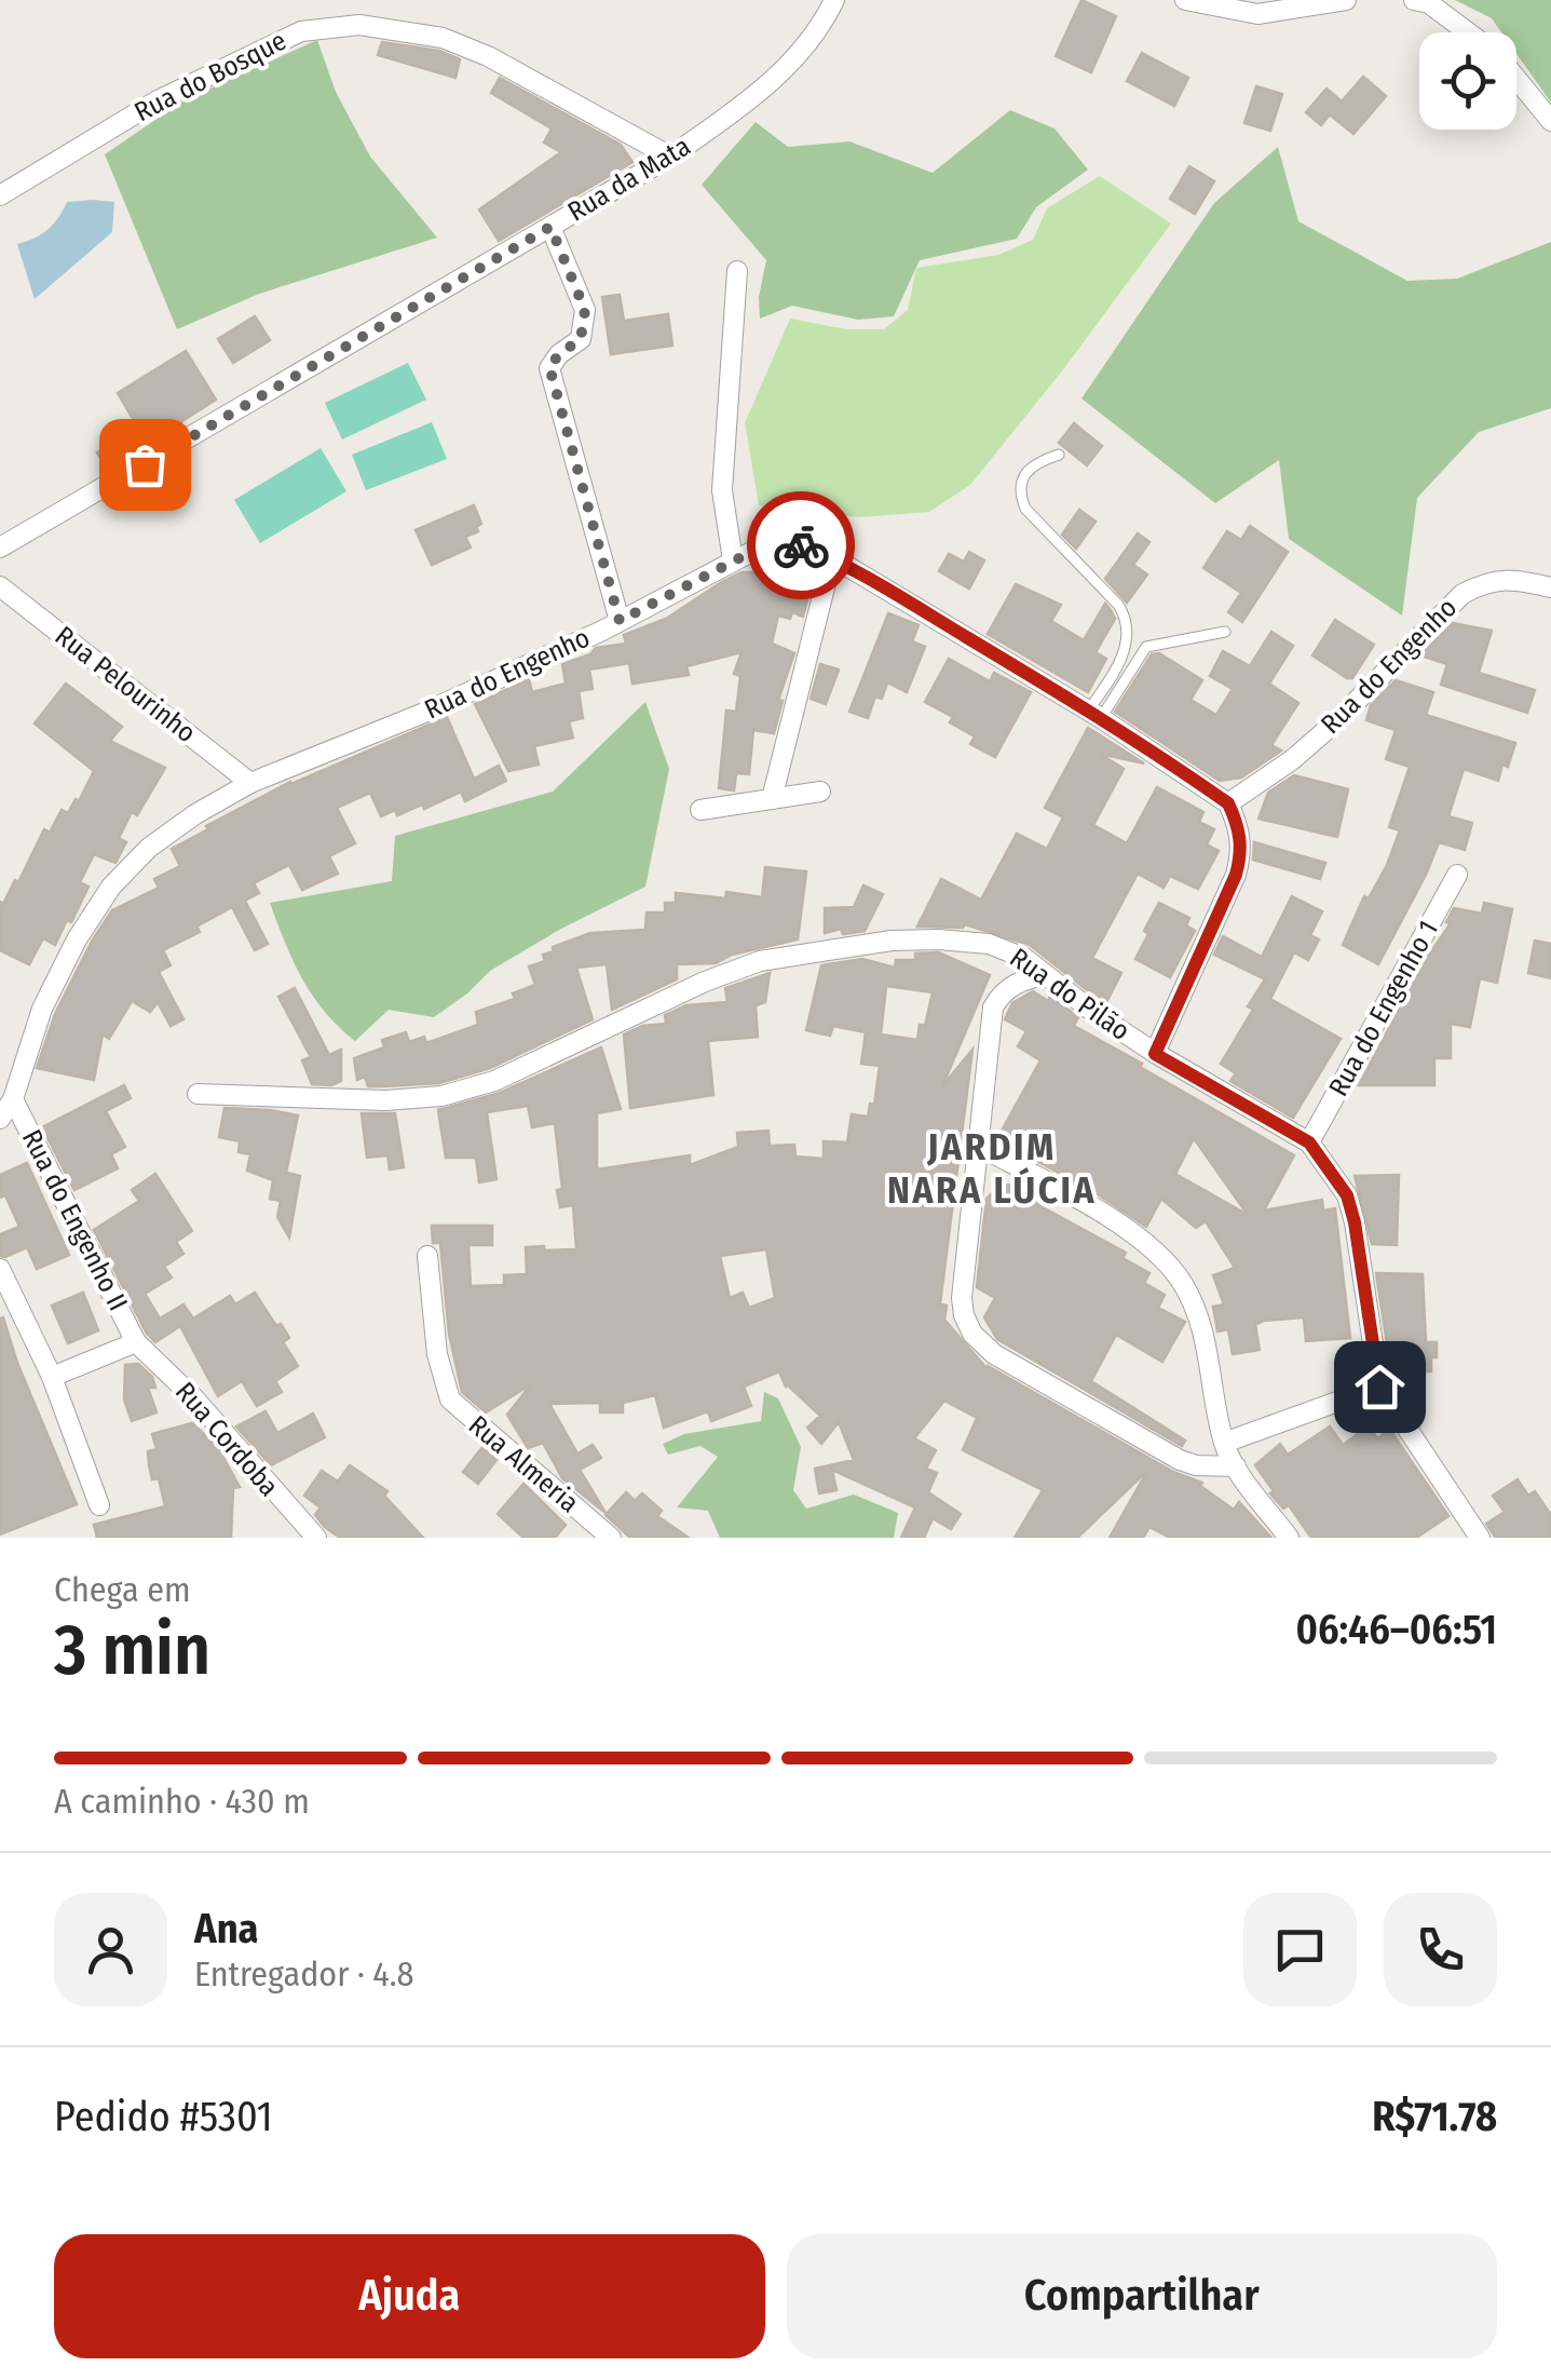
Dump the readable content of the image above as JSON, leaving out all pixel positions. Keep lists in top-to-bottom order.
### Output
{
  "streets": {
    "street": [
      "Rua do Bosque",
      "Rua da Mata",
      "Rua do Engenho",
      "Rua Pelourinho",
      "Rua do Pilão",
      "Rua do Engenho 1",
      "Rua do Engenho II",
      "Rua Cordoba",
      "Rua Almeria"
    ]
  },
  "crossings": [
    ["Rua do Bosque", "Rua da Mata"],
    ["Rua do Engenho", "Rua Pelourinho"],
    ["Rua do Engenho", "Rua do Engenho II"],
    ["Rua do Pilão", "Rua do Engenho 1"],
    ["Rua do Engenho II", "Rua Cordoba"]
  ],
  "districts": ["JARDIM NARA LÚCIA"],
  "page": {
    "heading": ["3 min", "Chega em", "06:46–06:51"],
    "panel": [
      "Ana",
      "Entregador · 4.8",
      "Pedido #5301",
      "R$71.78"
    ],
    "bar": "A caminho · 430 m",
    "buttons": ["Ajuda", "Compartilhar"]
  }
}
